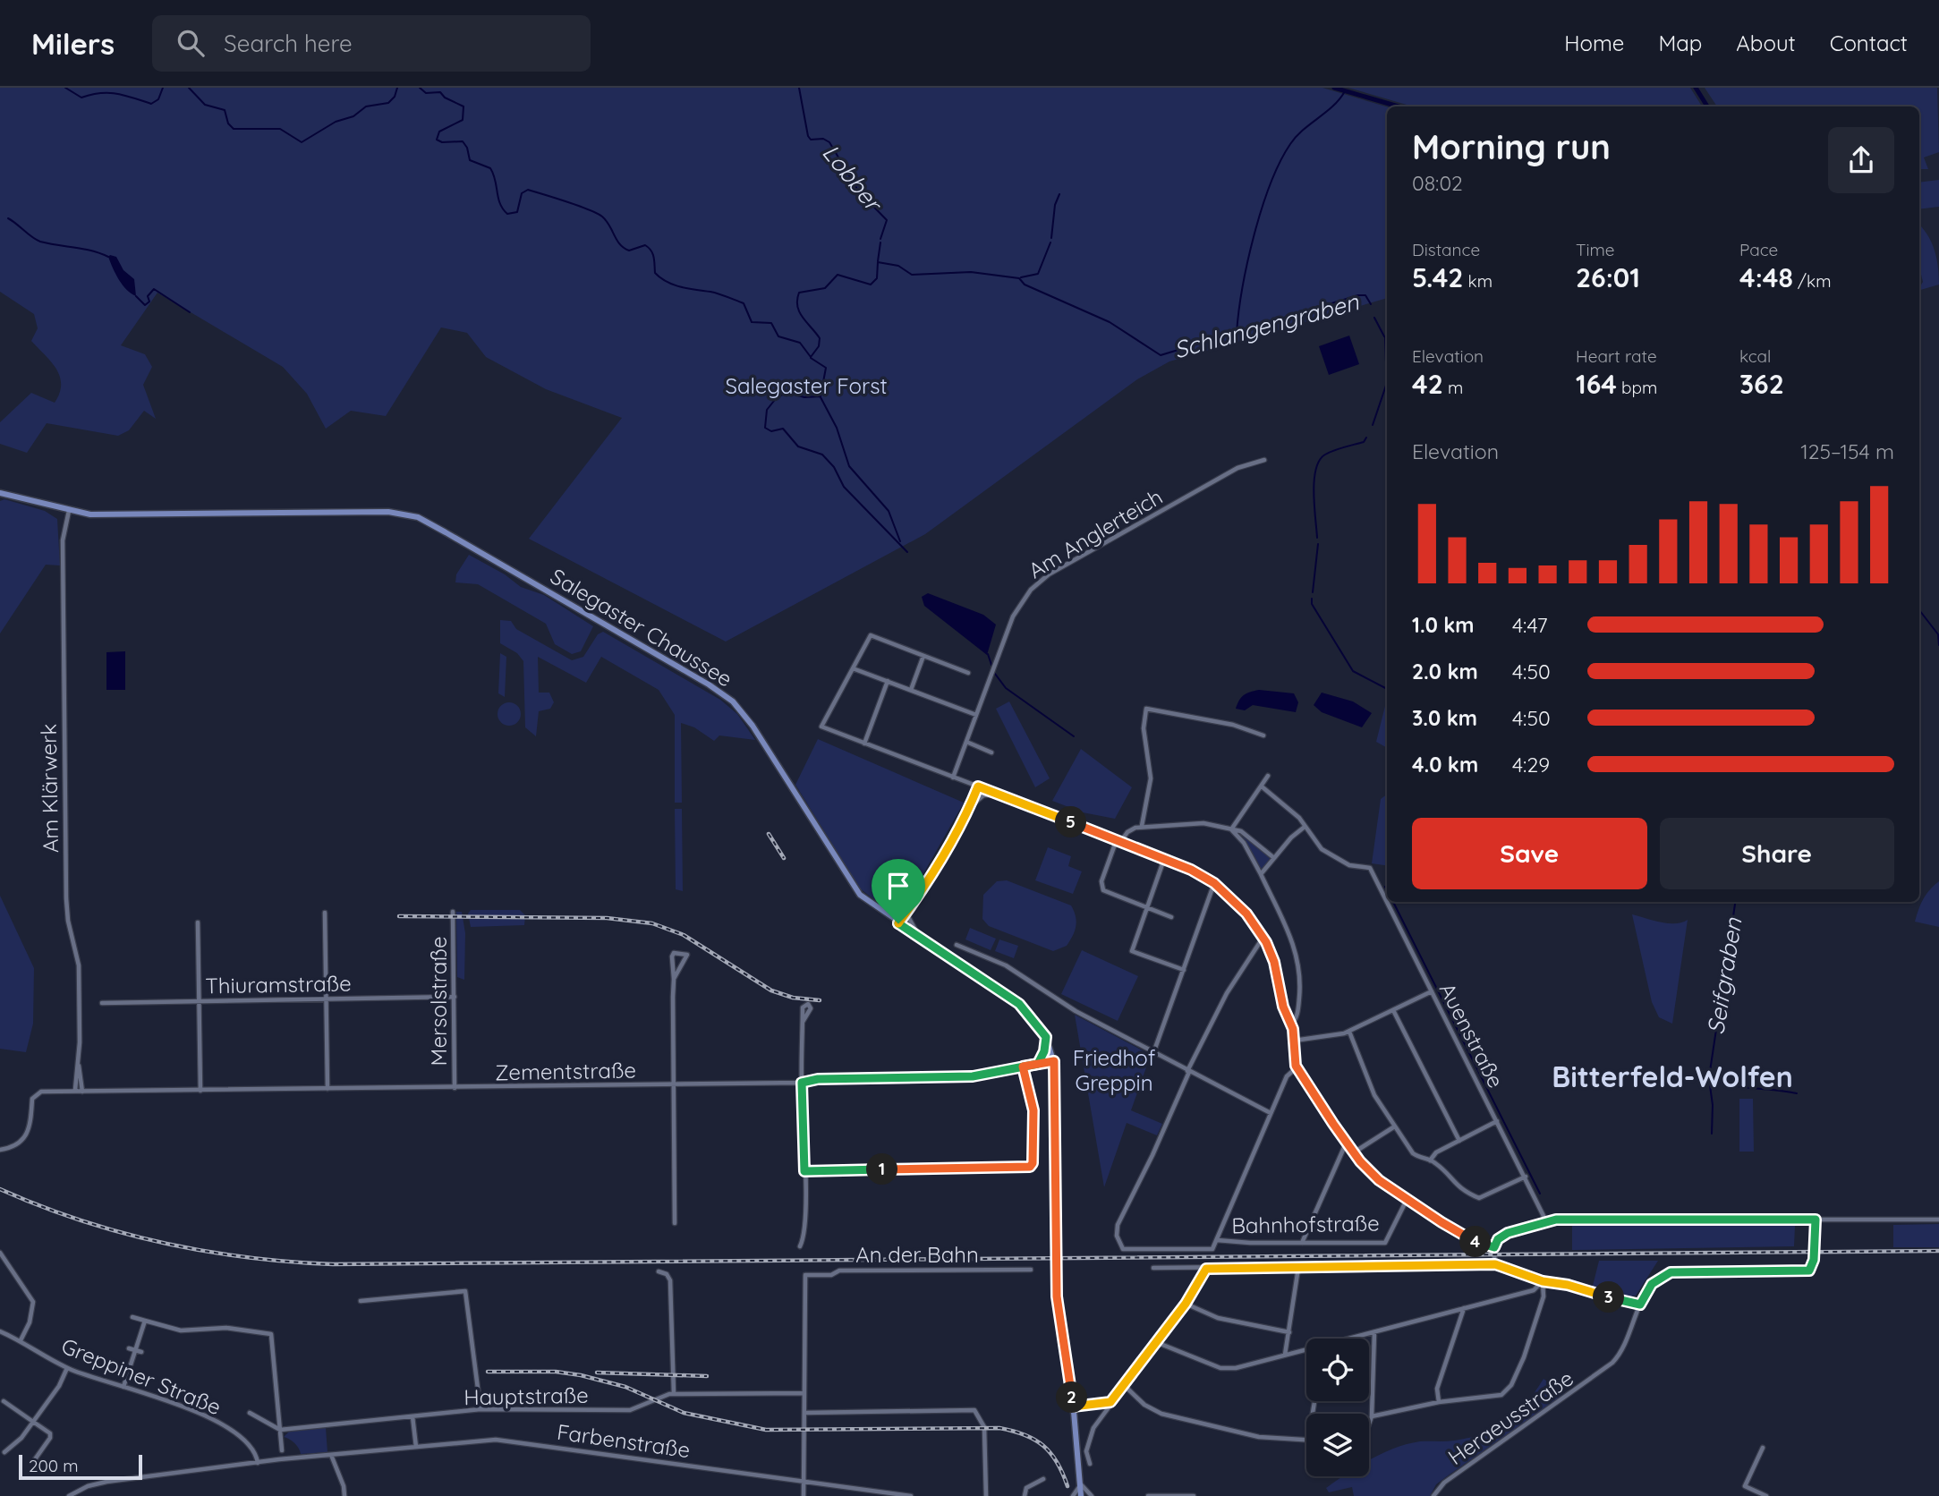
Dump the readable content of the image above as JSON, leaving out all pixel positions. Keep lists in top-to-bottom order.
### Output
{
  "streets": {
    "main road": ["Salegaster Chaussee"],
    "street": [
      "Am Anglerteich",
      "Am Klärwerk",
      "Thiuramstraße",
      "Mersolstraße",
      "Auenstraße",
      "Zementstraße",
      "Bahnhofstraße",
      "An der Bahn",
      "Greppiner Straße",
      "Hauptstraße",
      "Heraeusstraße",
      "Farbenstraße"
    ]
  },
  "crossings": [
    ["Salegaster Chaussee", "Am Klärwerk"],
    ["Salegaster Chaussee", "Zementstraße"],
    ["Am Klärwerk", "Zementstraße"],
    ["Thiuramstraße", "Mersolstraße"],
    ["Mersolstraße", "Zementstraße"],
    ["An der Bahn", "Hauptstraße"],
    ["Greppiner Straße", "Farbenstraße"]
  ],
  "districts": ["Bitterfeld-Wolfen"],
  "water": ["Lobber", "Schlangengraben", "Seifgraben"],
  "parks": ["Salegaster Forst", "Friedhof Greppin"],
  "scale_bar": "200 m",
  "page": {
    "header": "Milers",
    "search": "Search here",
    "nav": [
      "Home",
      "Map",
      "About",
      "Contact"
    ],
    "heading": ["Morning run", "08:02"],
    "stats": [
      ["Distance", "5.42 km"],
      ["Time", "26:01"],
      ["Pace", "4:48 /km"],
      ["Elevation", "42 m"],
      ["Heart rate", "164 bpm"],
      ["kcal", "362"]
    ],
    "chart": ["Elevation", "125–154 m"],
    "list": [
      {
        "name": "1.0 km",
        "note": "4:47"
      },
      {
        "name": "2.0 km",
        "note": "4:50"
      },
      {
        "name": "3.0 km",
        "note": "4:50"
      },
      {
        "name": "4.0 km",
        "note": "4:29"
      }
    ],
    "buttons": ["Save", "Share"],
    "pins": [
      "5",
      "1",
      "4",
      "3",
      "2"
    ],
    "scale": "200 m"
  }
}
